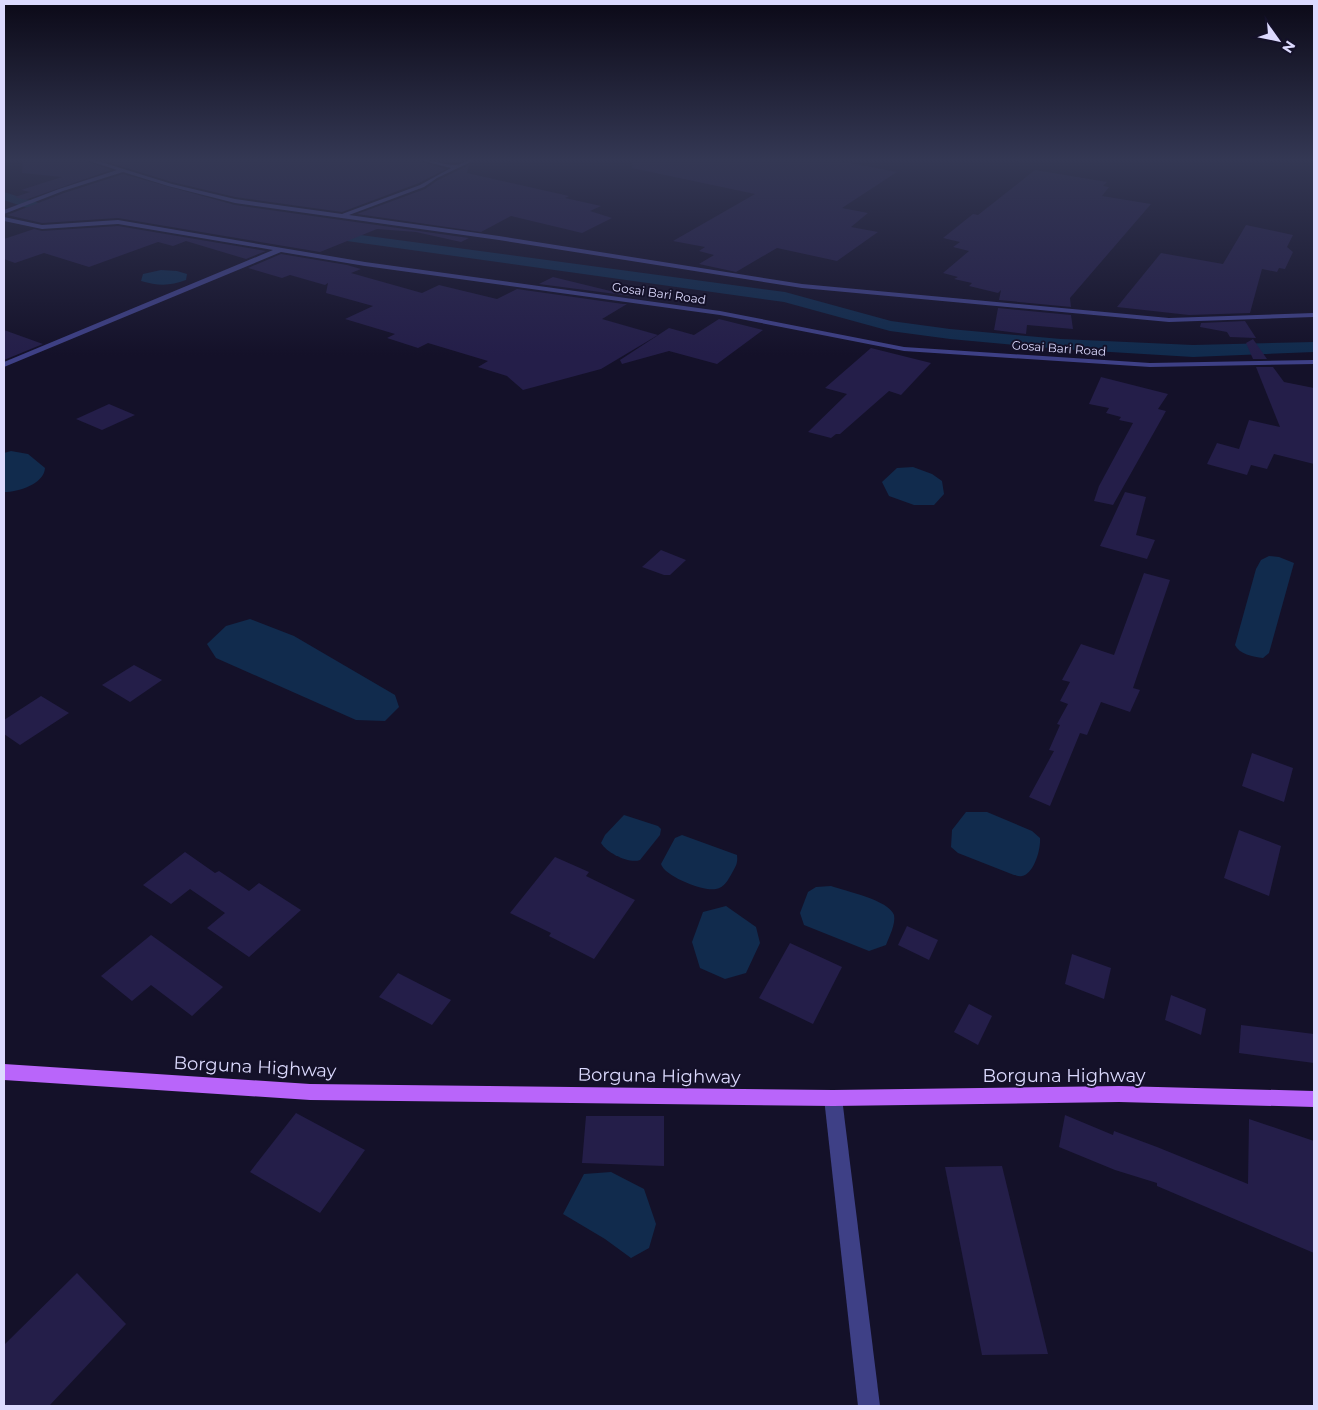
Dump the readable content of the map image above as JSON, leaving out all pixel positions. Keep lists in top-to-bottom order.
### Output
{
  "streets": {
    "main road": ["Borguna Highway"],
    "street": ["Gosai Bari Road"]
  },
  "north": "bottom right"
}
